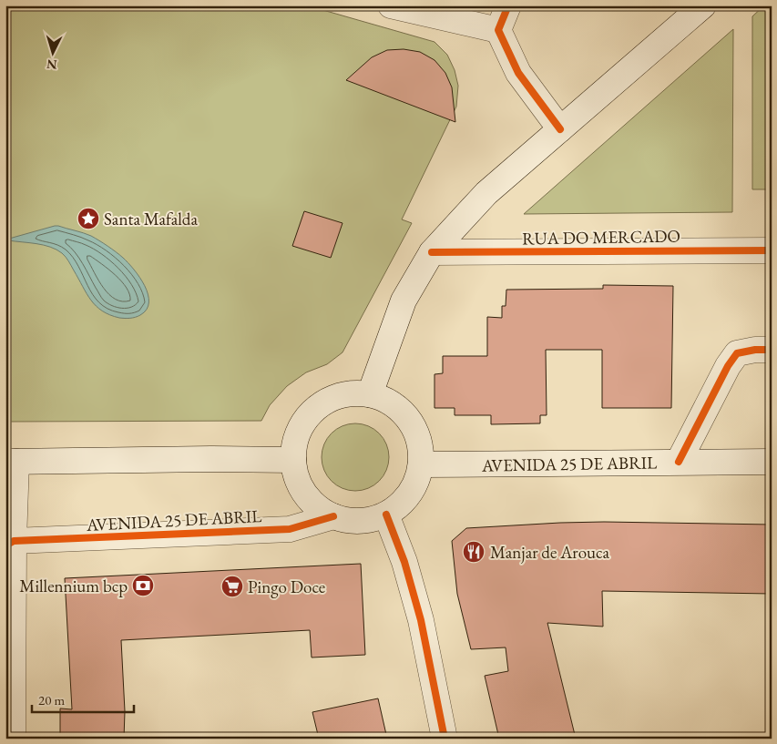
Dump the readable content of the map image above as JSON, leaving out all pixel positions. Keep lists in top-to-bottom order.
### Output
{
  "streets": {
    "street": ["RUA DO MERCADO", "AVENIDA 25 DE ABRIL"]
  },
  "places": {
    "place": ["Santa Mafalda"],
    "restaurant": ["Manjar de Arouca"],
    "bank": ["Millennium bcp"],
    "supermarket": ["Pingo Doce"]
  },
  "scale_bar": "20 m",
  "north": "bottom"
}
